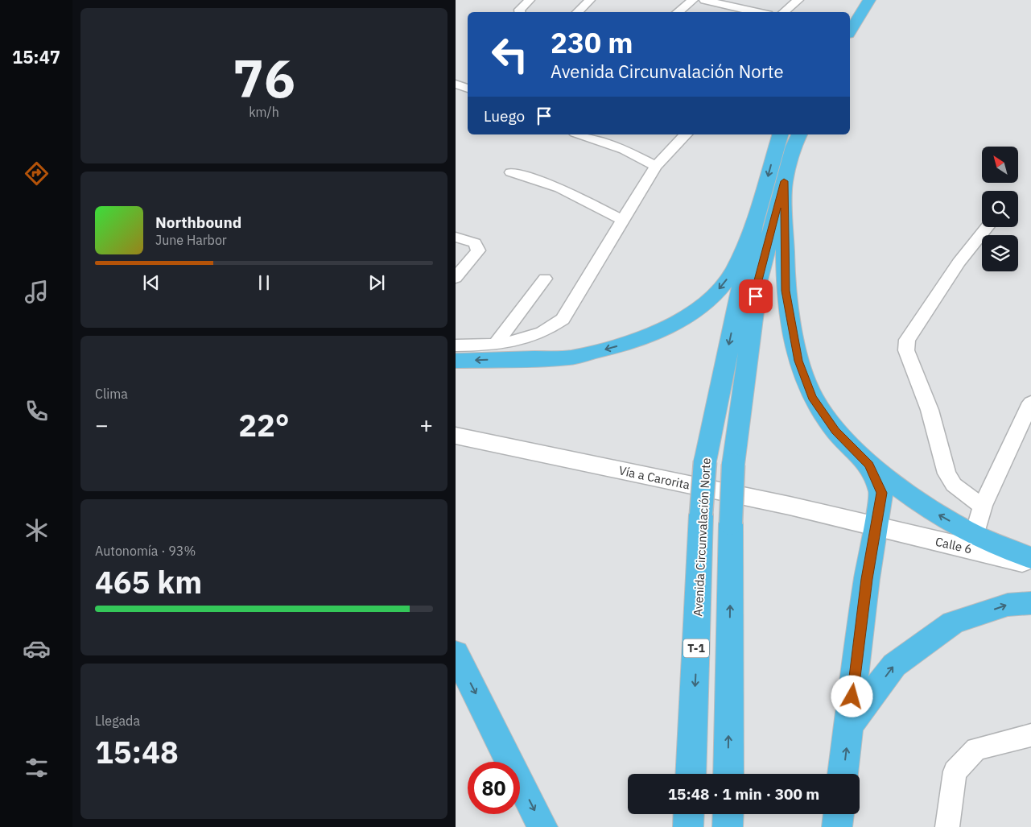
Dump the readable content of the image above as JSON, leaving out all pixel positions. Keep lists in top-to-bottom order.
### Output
{
  "streets": {
    "highway": ["Avenida Circunvalación Norte", "T-1"],
    "street": ["Vía a Carorita", "Calle 6"]
  },
  "crossings": [
    ["Vía a Carorita", "Calle 6"]
  ],
  "north": "top left",
  "page": {
    "tabs": "15:47",
    "tile": [
      ["76", "km/h"],
      "Clima",
      ["Autonomía · 93%", "465 km"],
      ["Llegada", "15:48"]
    ],
    "turn": ["230 m", "Avenida Circunvalación Norte"],
    "then": "Luego",
    "song": ["Northbound", "June Harbor"],
    "heat": ["−", "22°", "+"],
    "limit": "80",
    "trip": "15:48 · 1 min · 300 m"
  }
}
